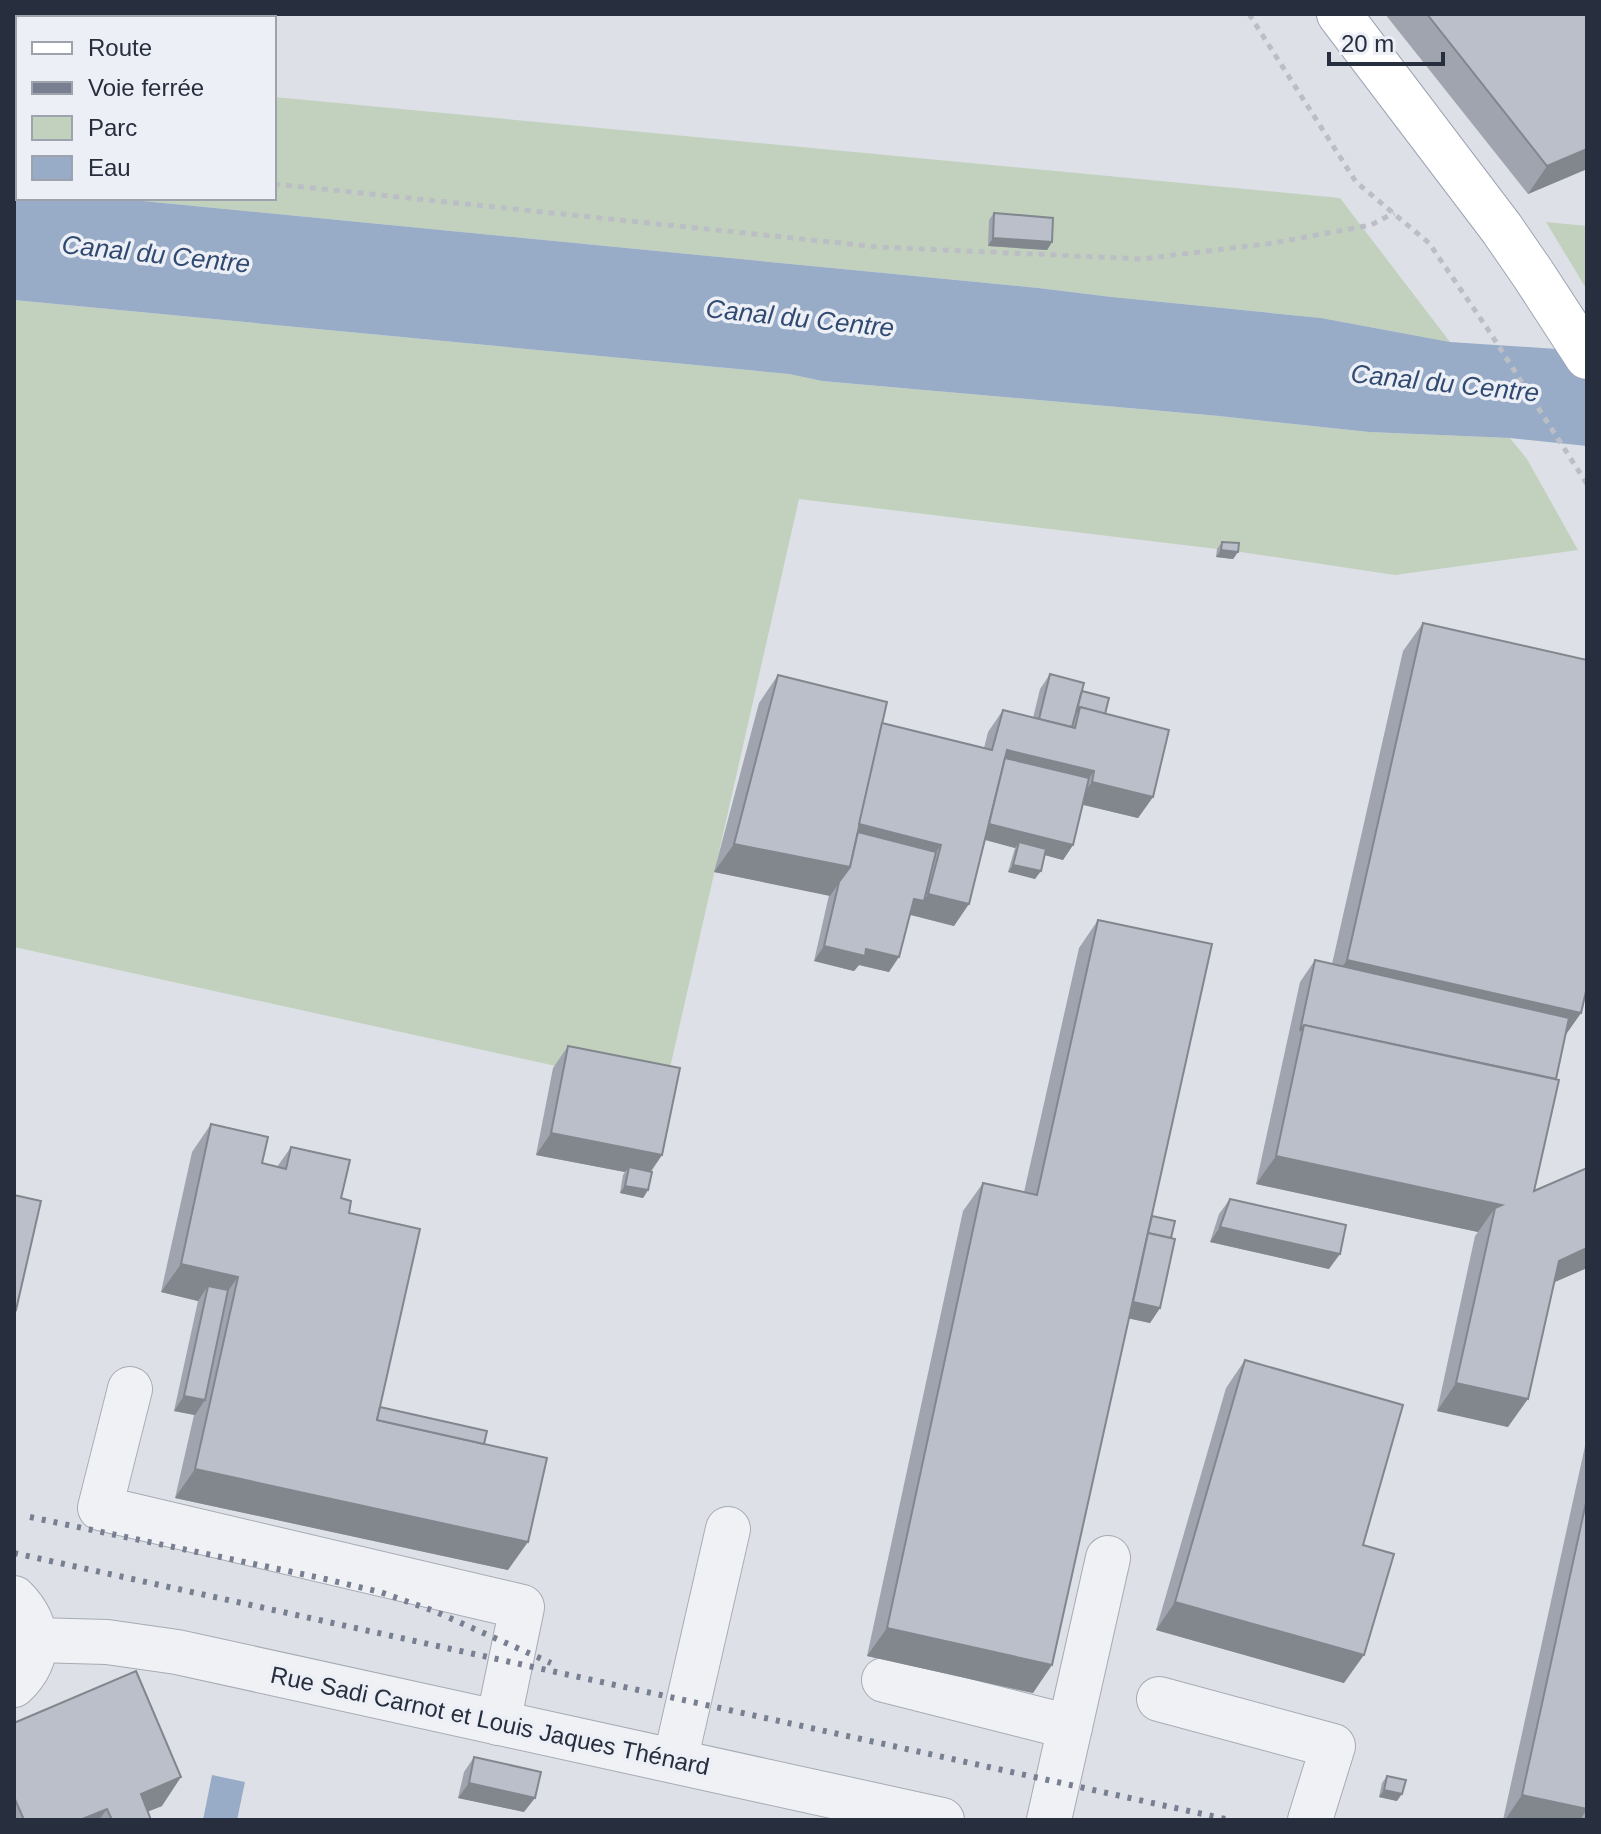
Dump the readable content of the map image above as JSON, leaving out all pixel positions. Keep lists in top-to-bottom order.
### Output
{
  "streets": {
    "street": ["Rue Sadi Carnot et Louis Jaques Thénard"]
  },
  "water": ["Canal du Centre"],
  "legend": [
    "Route",
    "Voie ferrée",
    "Parc",
    "Eau"
  ],
  "scale_bar": "20 m"
}
